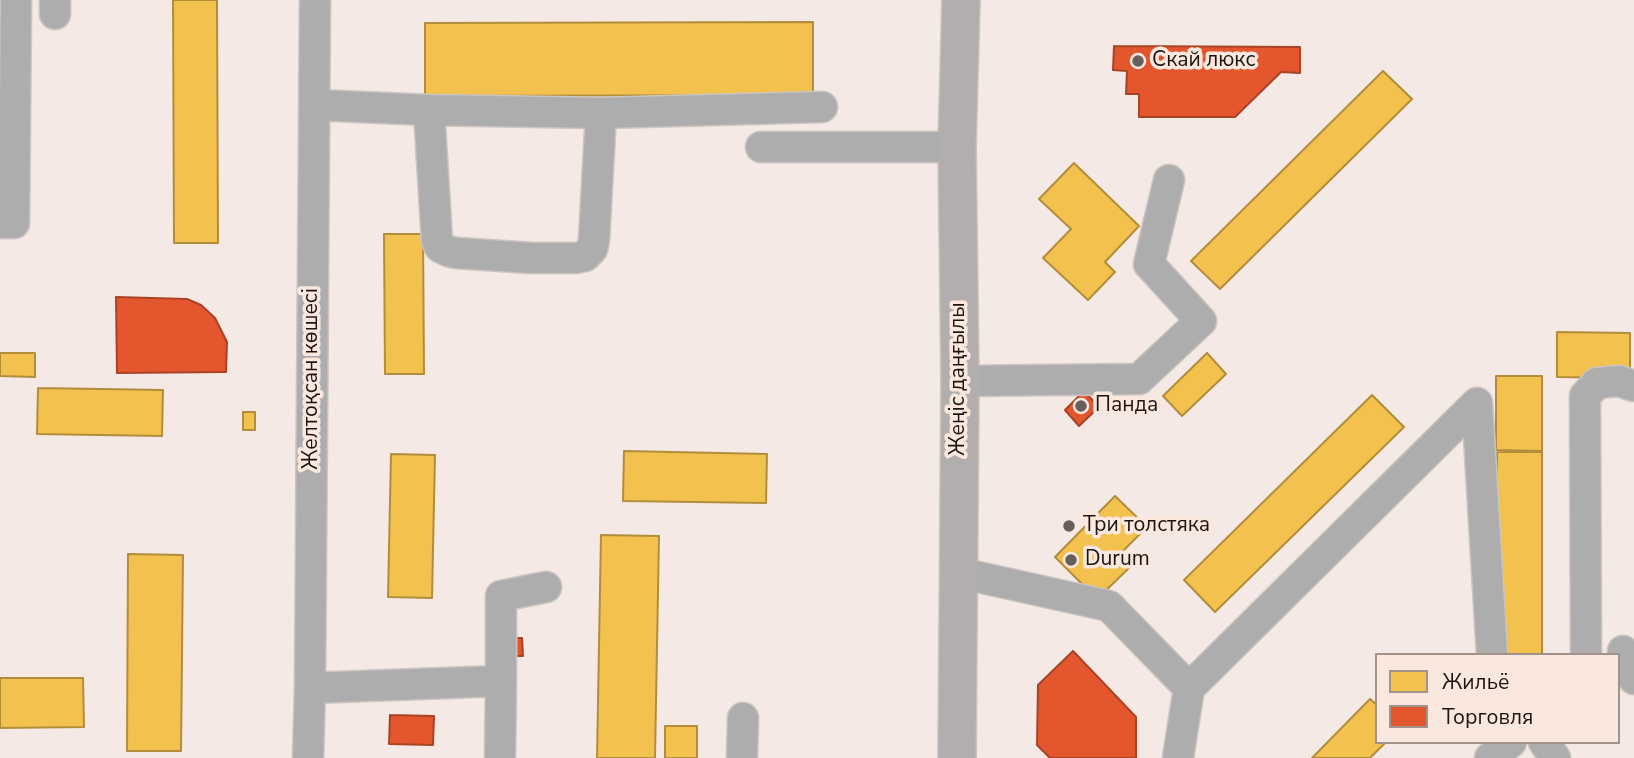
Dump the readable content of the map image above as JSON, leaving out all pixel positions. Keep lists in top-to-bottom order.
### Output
{
  "streets": {
    "main road": ["Жеңіс даңғылы"],
    "street": ["Желтоқсан көшесі"]
  },
  "places": [
    "Скай люкс",
    "Панда",
    "Три толстяка",
    "Durum"
  ],
  "legend": ["Жильё", "Торговля"]
}
